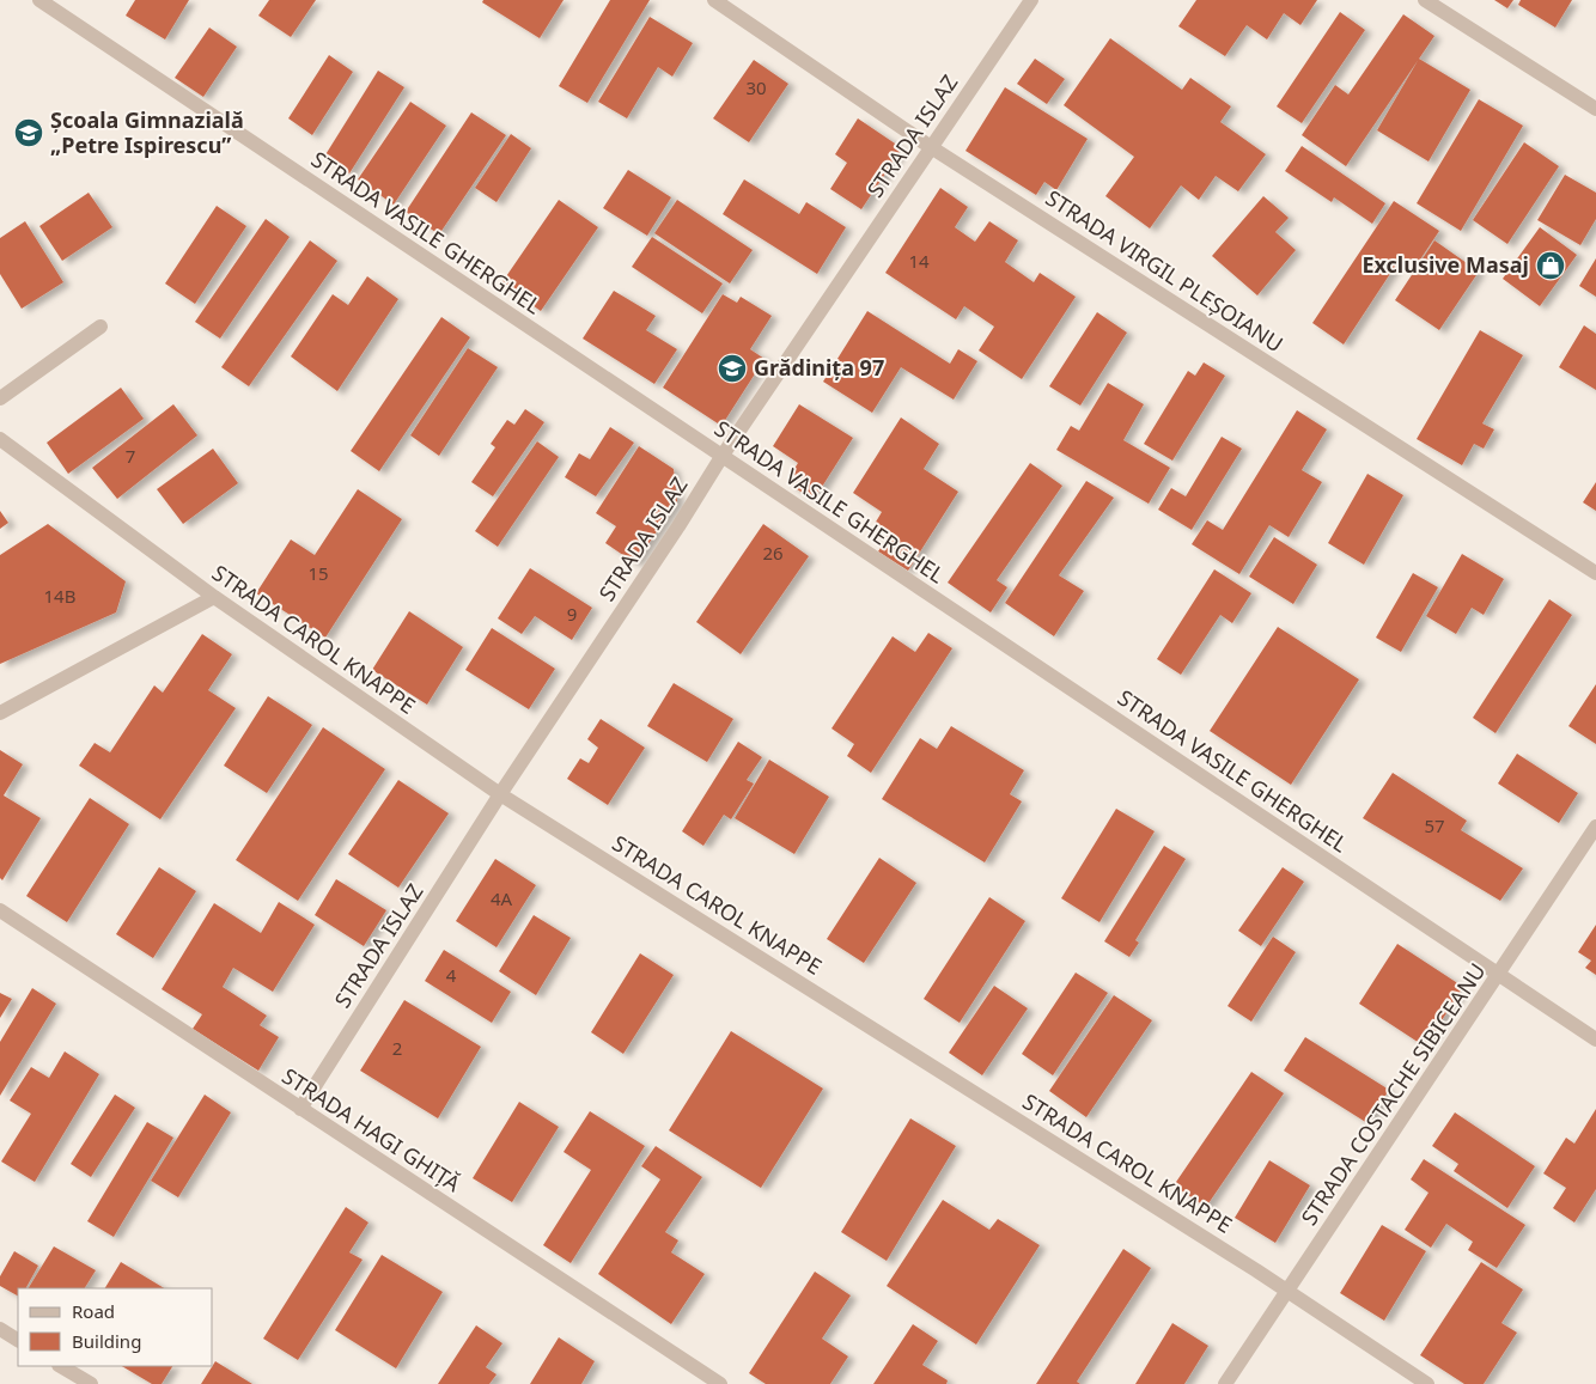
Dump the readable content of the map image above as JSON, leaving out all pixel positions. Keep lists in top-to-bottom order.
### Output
{
  "streets": {
    "street": [
      "STRADA ISLAZ",
      "STRADA VASILE GHERGHEL",
      "STRADA VIRGIL PLEȘOIANU",
      "STRADA CAROL KNAPPE",
      "STRADA COSTACHE SIBICEANU",
      "STRADA HAGI GHIȚĂ"
    ]
  },
  "crossings": [
    ["STRADA ISLAZ", "STRADA VASILE GHERGHEL"],
    ["STRADA ISLAZ", "STRADA VIRGIL PLEȘOIANU"],
    ["STRADA ISLAZ", "STRADA CAROL KNAPPE"],
    ["STRADA ISLAZ", "STRADA HAGI GHIȚĂ"],
    ["STRADA VASILE GHERGHEL", "STRADA COSTACHE SIBICEANU"],
    ["STRADA CAROL KNAPPE", "STRADA COSTACHE SIBICEANU"]
  ],
  "places": {
    "school or university": ["Școala Gimnazială „Petre Ispirescu”", "Grădinița 97"],
    "shop": ["Exclusive Masaj"]
  },
  "house_numbers": [
    "30",
    "14",
    "7",
    "26",
    "15",
    "14B",
    "9",
    "57",
    "4A",
    "4",
    "2"
  ],
  "legend": ["Road", "Building"]
}
